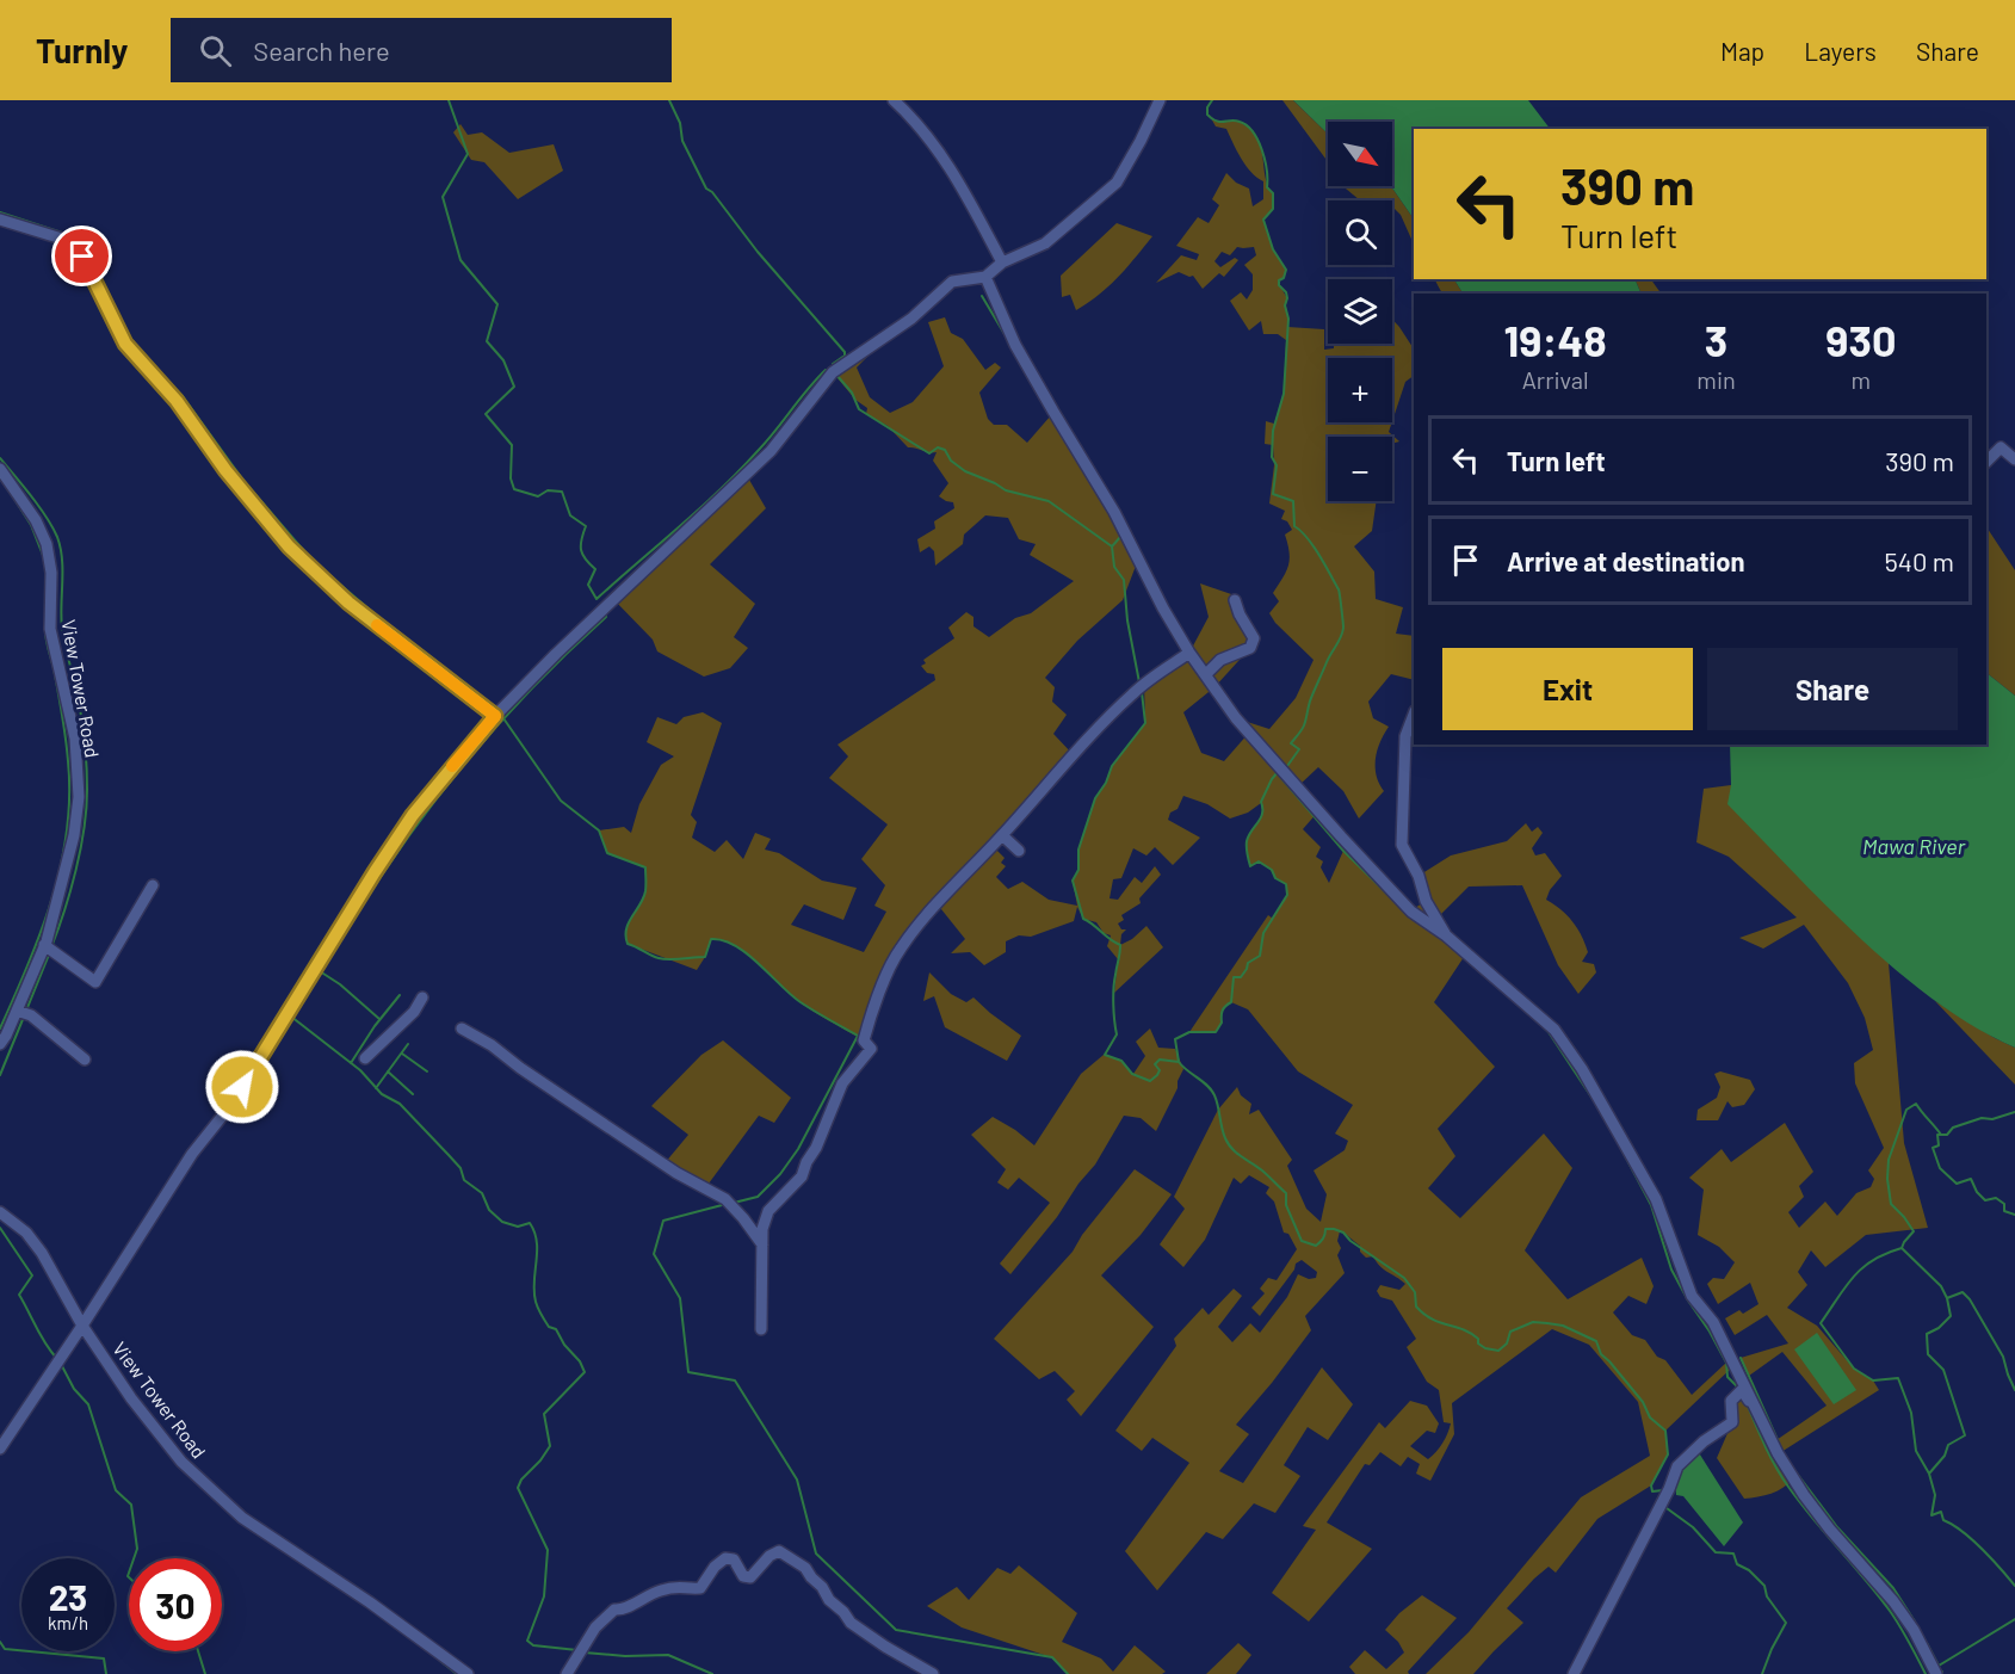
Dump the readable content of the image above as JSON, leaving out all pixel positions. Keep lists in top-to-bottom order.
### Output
{
  "streets": {
    "street": ["View Tower Road"]
  },
  "water": ["Mawa River"],
  "north": "bottom right",
  "page": {
    "header": "Turnly",
    "search": "Search here",
    "nav": ["Map", "Layers", "Share"],
    "map_buttons": ["+", "−"],
    "turn": ["390 m", "Turn left"],
    "eta": [
      "19:48",
      "Arrival",
      "3",
      "min",
      "930",
      "m"
    ],
    "list": [
      {
        "name": "Turn left",
        "value": "390 m"
      },
      {
        "name": "Arrive at destination",
        "value": "540 m"
      }
    ],
    "buttons": ["Exit", "Share"],
    "speed": "23 km/h",
    "limit": "30"
  }
}
